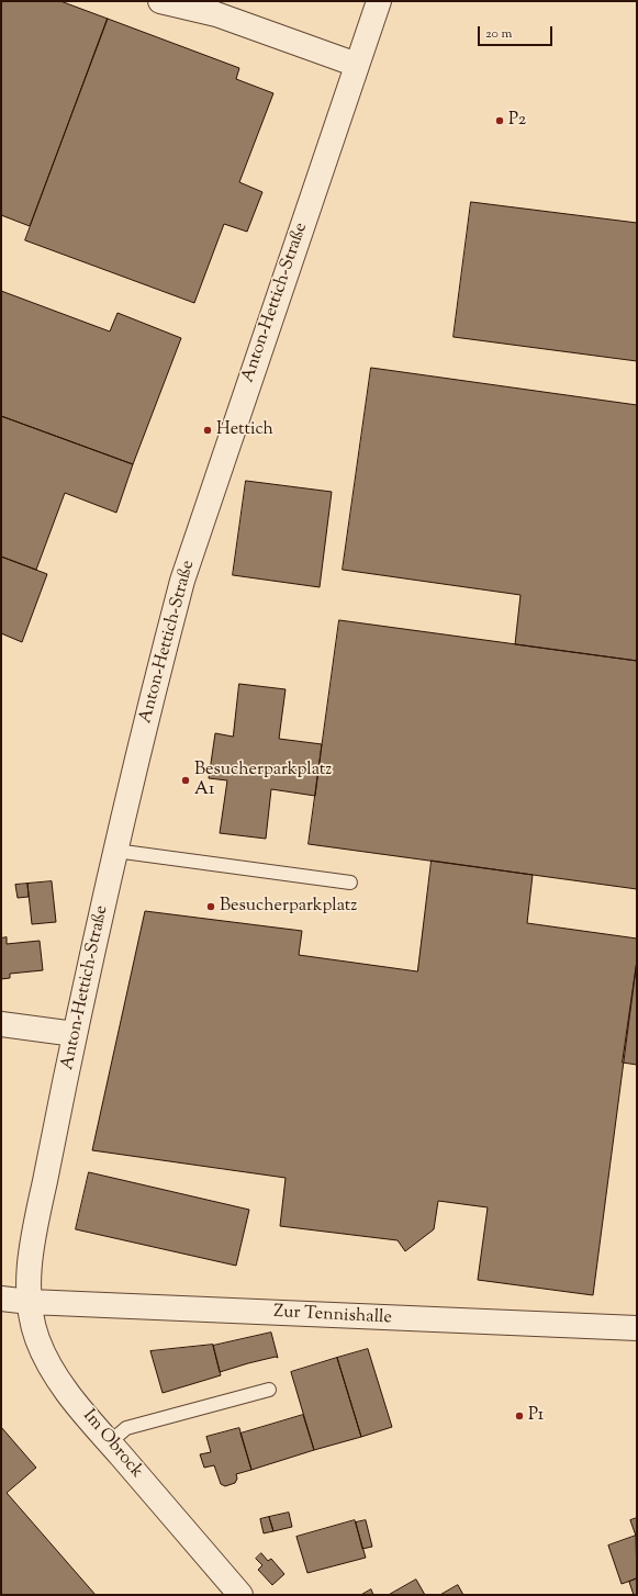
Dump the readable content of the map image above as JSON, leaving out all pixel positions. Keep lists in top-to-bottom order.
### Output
{
  "streets": {
    "street": ["Anton-Hettich-Straße", "Zur Tennishalle", "Im Obrock"]
  },
  "crossings": [
    ["Anton-Hettich-Straße", "Zur Tennishalle"],
    ["Anton-Hettich-Straße", "Im Obrock"],
    ["Zur Tennishalle", "Im Obrock"]
  ],
  "places": [
    "P2",
    "Hettich",
    "Besucherparkplatz A1",
    "Besucherparkplatz",
    "P1"
  ],
  "scale_bar": "20 m"
}
